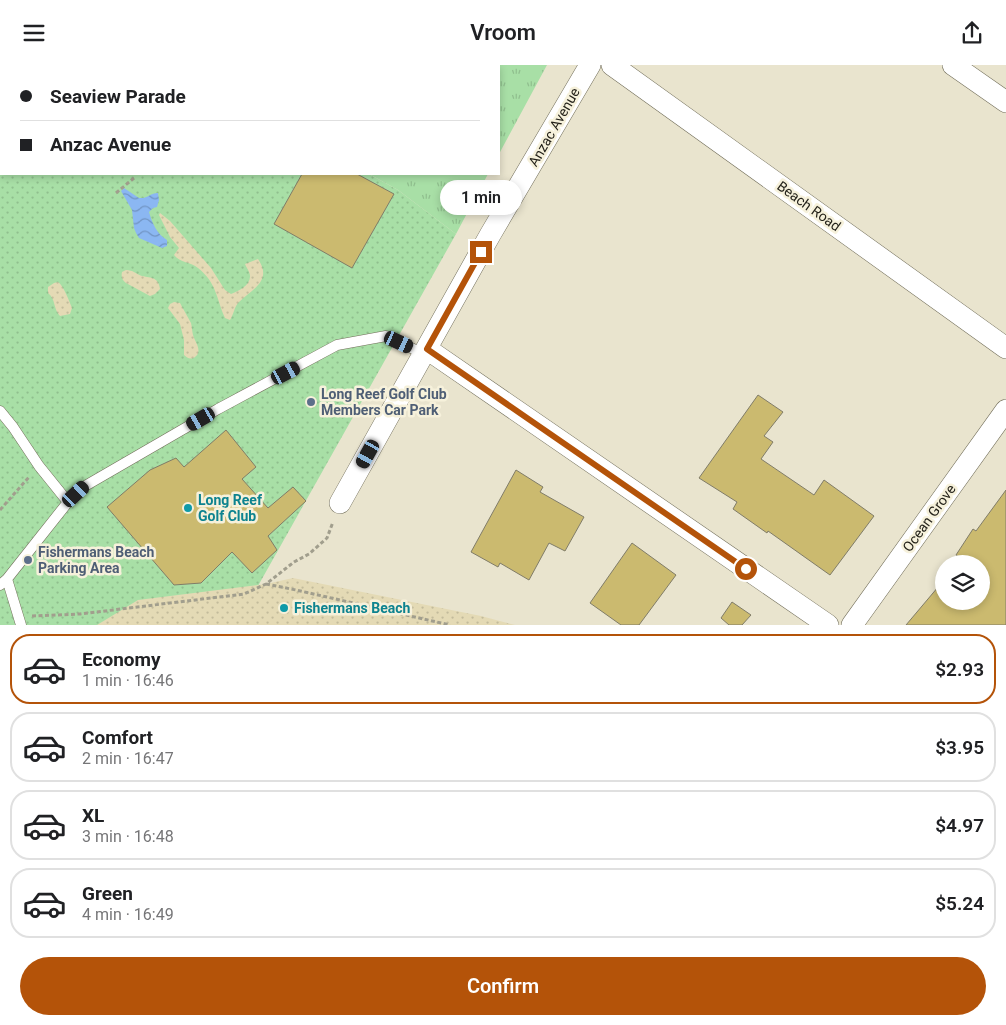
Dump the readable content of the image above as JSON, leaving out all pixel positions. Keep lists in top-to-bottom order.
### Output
{
  "streets": {
    "street": ["Anzac Avenue", "Beach Road", "Ocean Grove"]
  },
  "places": [
    "Long Reef Golf Club Members Car Park",
    "Long Reef Golf Club",
    "Fishermans Beach Parking Area",
    "Fishermans Beach"
  ],
  "page": {
    "header": "Vroom",
    "banner": ["Seaview Parade", "Anzac Avenue"],
    "bubble": "1 min",
    "list": [
      {
        "name": "Economy",
        "note": "1 min · 16:46",
        "value": "$2.93"
      },
      {
        "name": "Comfort",
        "note": "2 min · 16:47",
        "value": "$3.95"
      },
      {
        "name": "XL",
        "note": "3 min · 16:48",
        "value": "$4.97"
      },
      {
        "name": "Green",
        "note": "4 min · 16:49",
        "value": "$5.24"
      }
    ],
    "buttons": "Confirm"
  }
}
